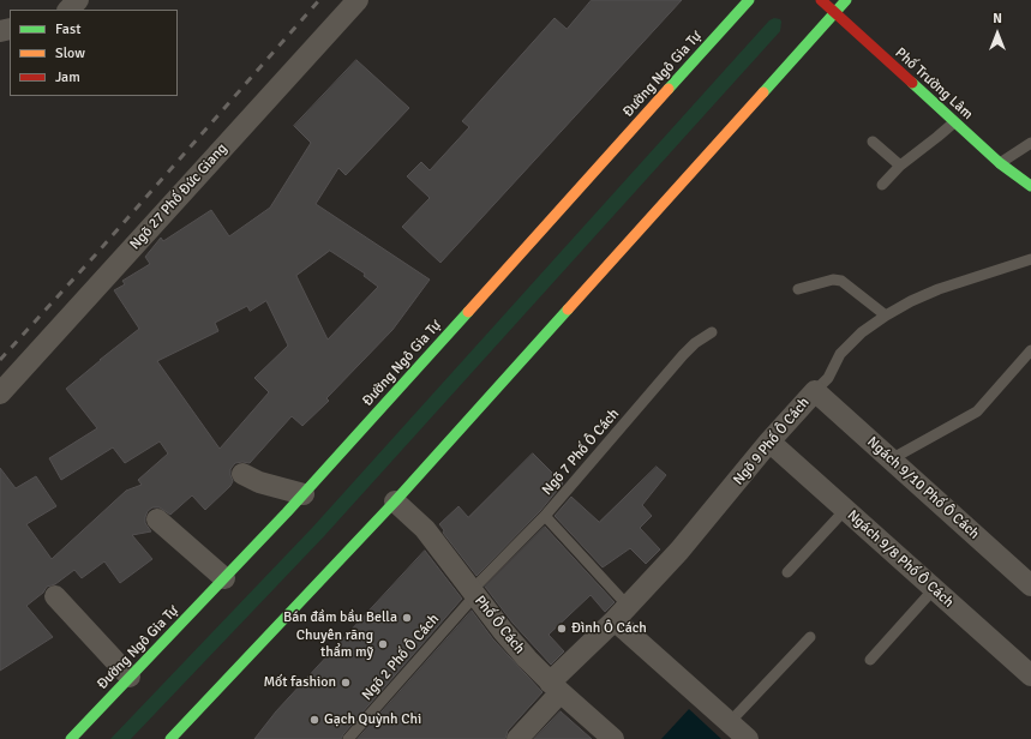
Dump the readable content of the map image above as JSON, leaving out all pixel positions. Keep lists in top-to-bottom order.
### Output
{
  "streets": {
    "main road": ["Đường Ngô Gia Tự", "Phố Trường Lâm"],
    "street": [
      "Ngõ 27 Phố Đức Giang",
      "Ngõ 9 Phố Ô Cách",
      "Ngách 9/10 Phố Ô Cách",
      "Ngách 9/8 Phố Ô Cách",
      "Phố Ô Cách"
    ],
    "lane": ["Ngõ 7 Phố Ô Cách", "Ngõ 2 Phố Ô Cách"]
  },
  "crossings": [
    ["Ngõ 9 Phố Ô Cách", "Ngách 9/10 Phố Ô Cách"],
    ["Ngõ 9 Phố Ô Cách", "Ngách 9/8 Phố Ô Cách"],
    ["Ngõ 9 Phố Ô Cách", "Phố Ô Cách"],
    ["Ngõ 7 Phố Ô Cách", "Phố Ô Cách"],
    ["Ngõ 7 Phố Ô Cách", "Ngõ 2 Phố Ô Cách"],
    ["Phố Ô Cách", "Ngõ 2 Phố Ô Cách"]
  ],
  "places": [
    "Bán đầm bầu Bella",
    "Đình Ô Cách",
    "Chuyên răng thẩm mỹ",
    "Mốt fashion",
    "Gạch Quỳnh Chi"
  ],
  "legend": ["Fast", "Slow", "Jam"],
  "north": "top"
}
